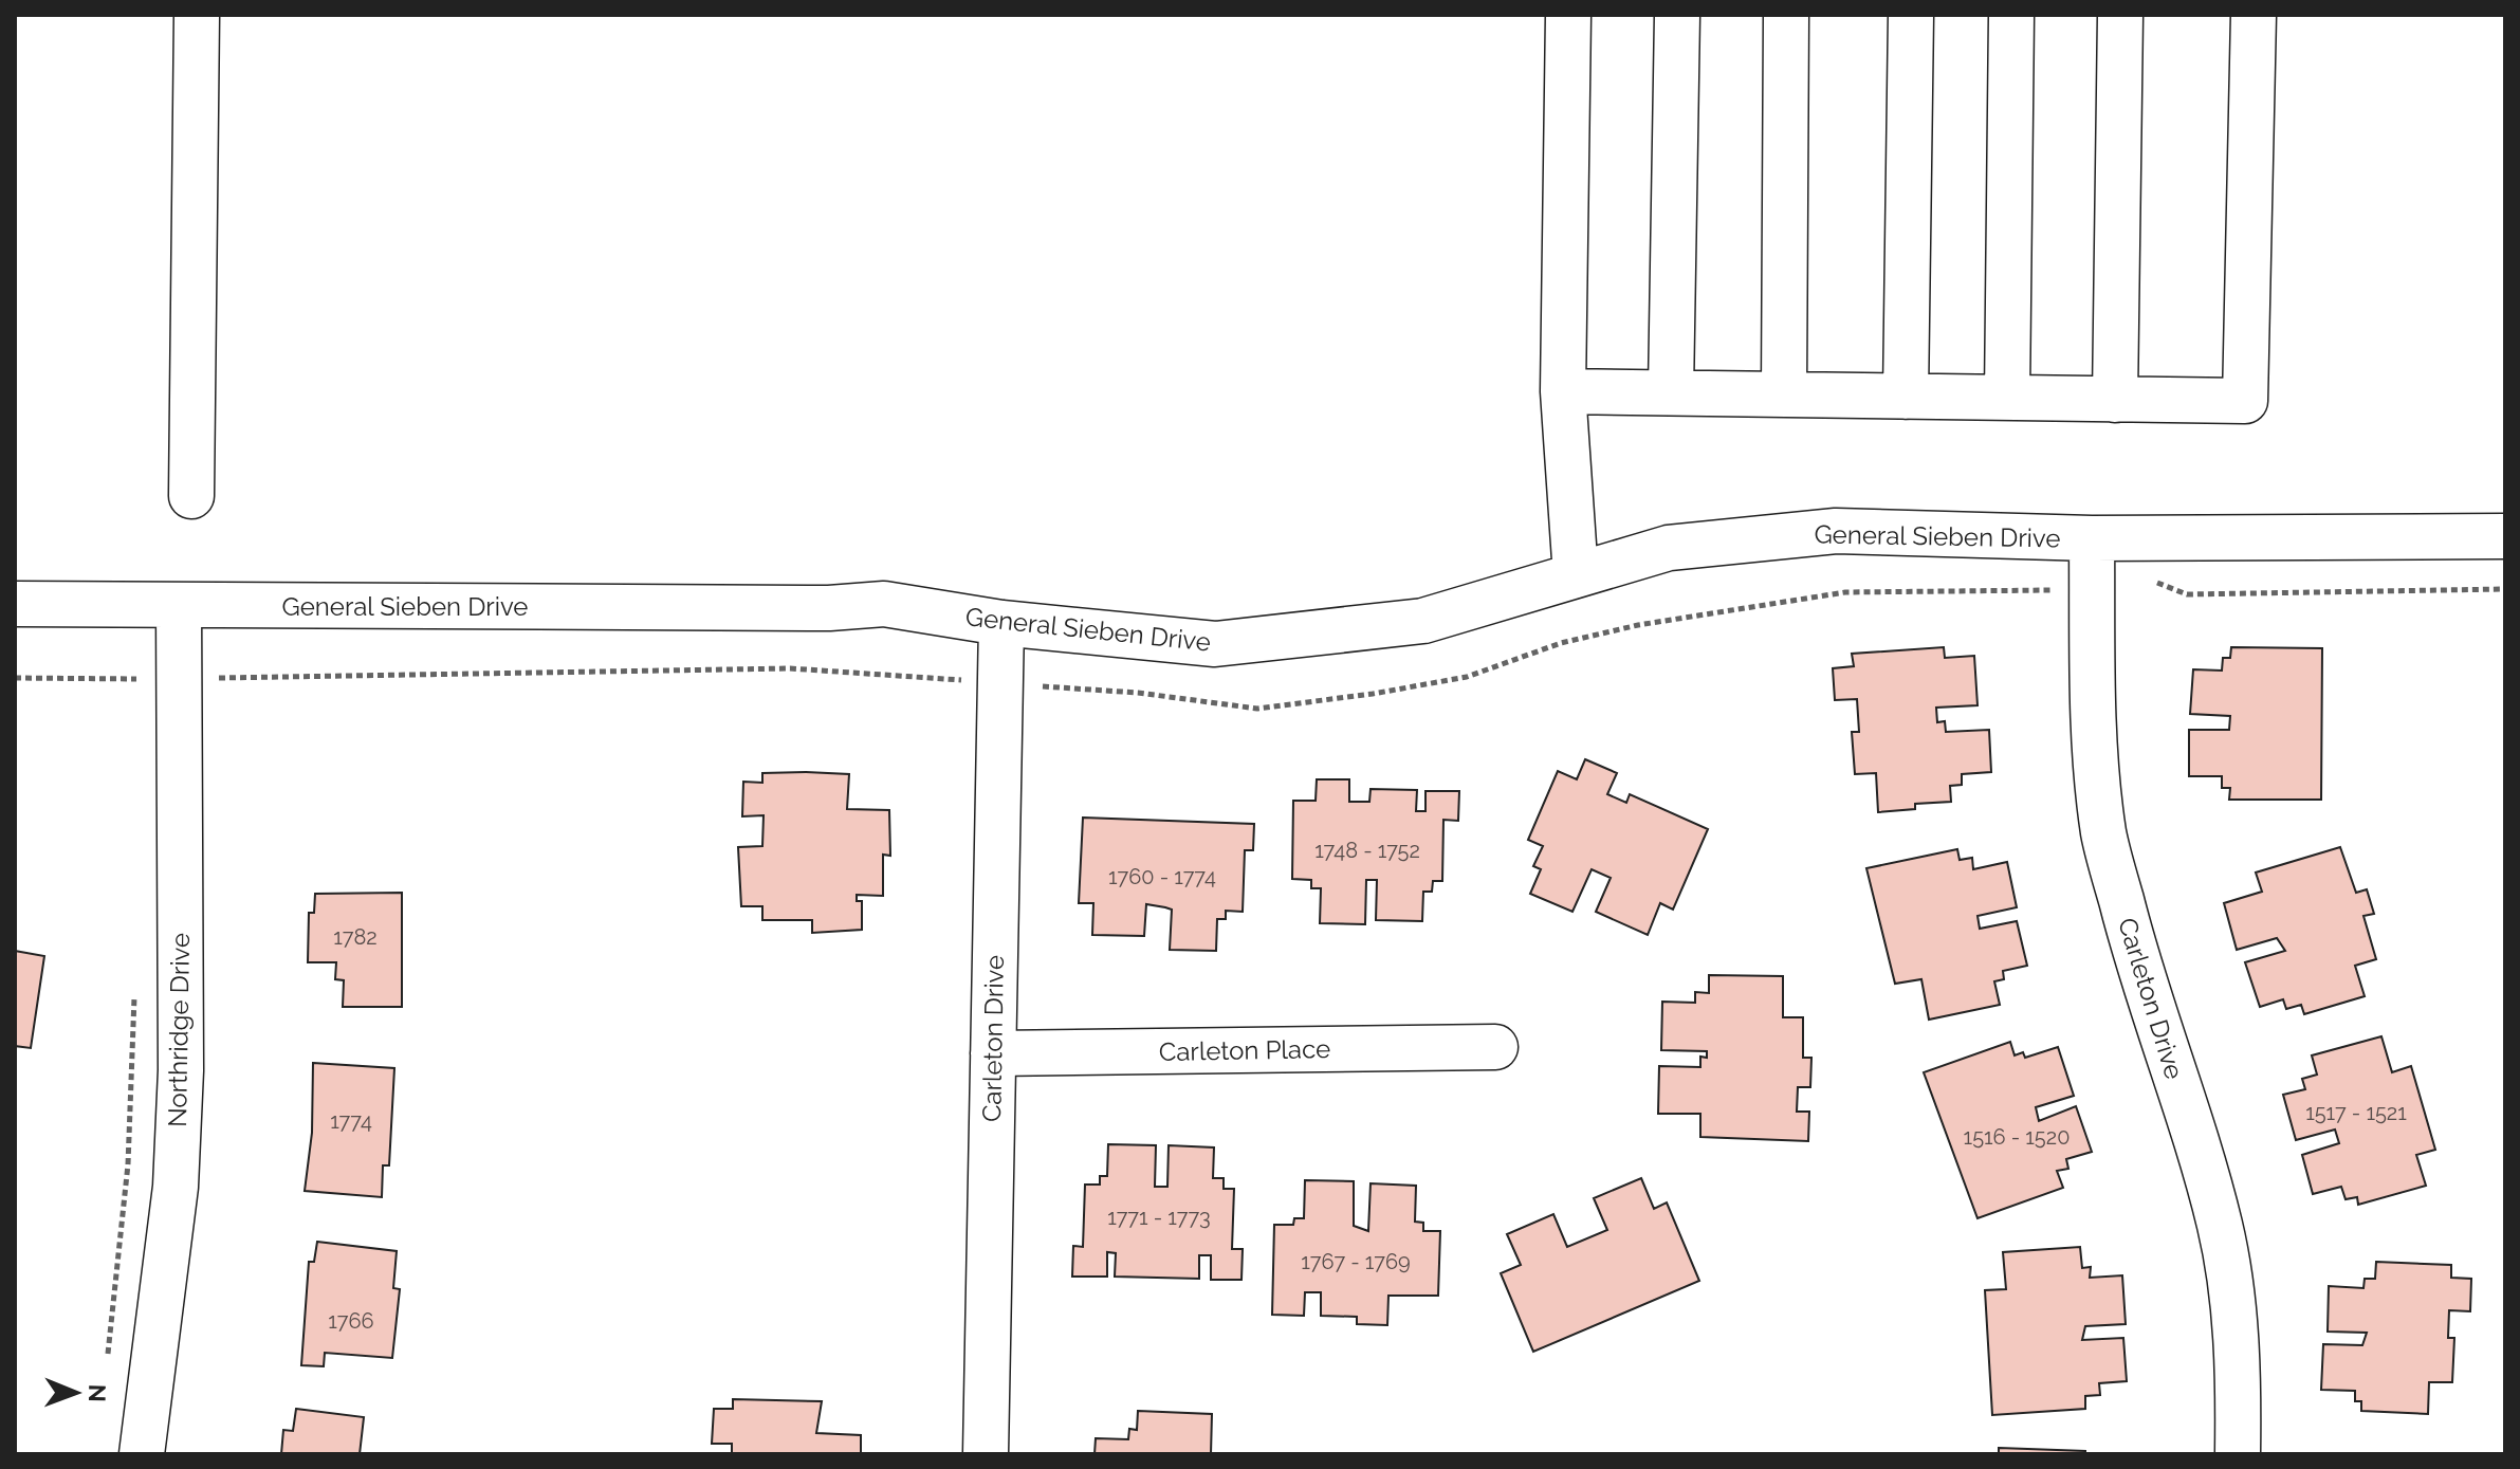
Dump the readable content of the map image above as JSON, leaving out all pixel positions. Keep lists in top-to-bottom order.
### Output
{
  "streets": {
    "street": [
      "General Sieben Drive",
      "Carleton Drive",
      "Northridge Drive",
      "Carleton Place"
    ]
  },
  "crossings": [
    ["General Sieben Drive", "Carleton Drive"],
    ["General Sieben Drive", "Northridge Drive"],
    ["Carleton Drive", "Carleton Place"]
  ],
  "house_numbers": [
    "1748 - 1752",
    "1760 - 1774",
    "1782",
    "1517 - 1521",
    "1774",
    "1516 - 1520",
    "1771 - 1773",
    "1767 - 1769",
    "1766"
  ],
  "north": "right"
}
